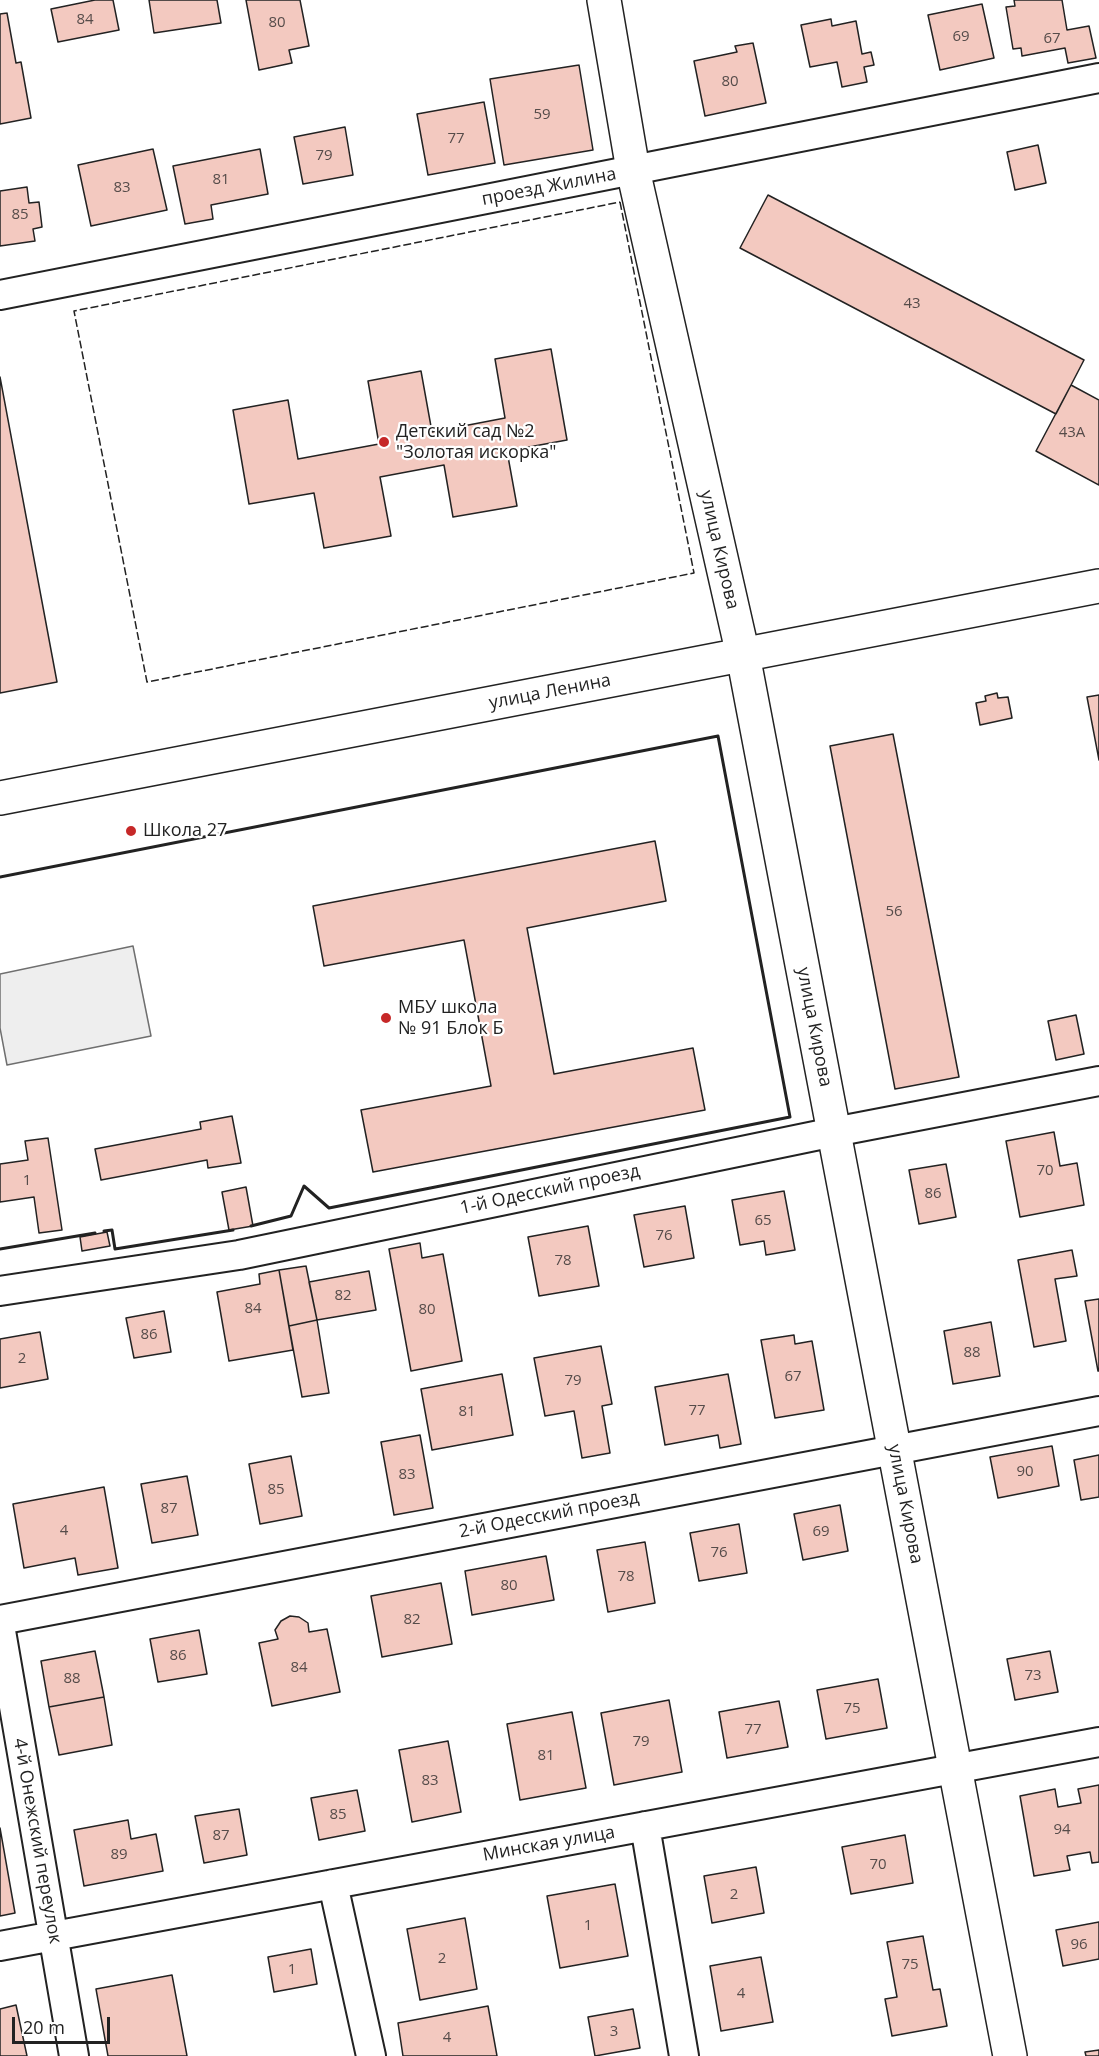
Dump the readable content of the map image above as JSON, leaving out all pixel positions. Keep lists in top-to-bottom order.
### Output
{
  "streets": {
    "street": [
      "проезд Жилина",
      "улица Кирова",
      "улица Ленина",
      "1-й Одесский проезд",
      "2-й Одесский проезд",
      "4-й Онежский переулок",
      "Минская улица"
    ]
  },
  "crossings": [
    ["проезд Жилина", "улица Кирова"],
    ["улица Кирова", "улица Ленина"],
    ["улица Кирова", "1-й Одесский проезд"],
    ["улица Кирова", "2-й Одесский проезд"],
    ["улица Кирова", "Минская улица"],
    ["4-й Онежский переулок", "Минская улица"]
  ],
  "places": ["Детский сад №2 \"Золотая искорка\"", "Школа 27", "МБУ школа № 91 Блок Б"],
  "house_numbers": [
    "84",
    "80",
    "69",
    "67",
    "80",
    "59",
    "77",
    "79",
    "81",
    "83",
    "85",
    "43",
    "43А",
    "56",
    "70",
    "1",
    "86",
    "65",
    "76",
    "78",
    "82",
    "84",
    "80",
    "86",
    "88",
    "2",
    "67",
    "79",
    "77",
    "81",
    "90",
    "83",
    "85",
    "87",
    "4",
    "69",
    "76",
    "78",
    "80",
    "82",
    "86",
    "84",
    "73",
    "88",
    "75",
    "77",
    "79",
    "81",
    "83",
    "85",
    "94",
    "87",
    "89",
    "70",
    "2",
    "1",
    "96",
    "2",
    "75",
    "1",
    "4",
    "3",
    "4"
  ],
  "scale_bar": "20 m"
}
